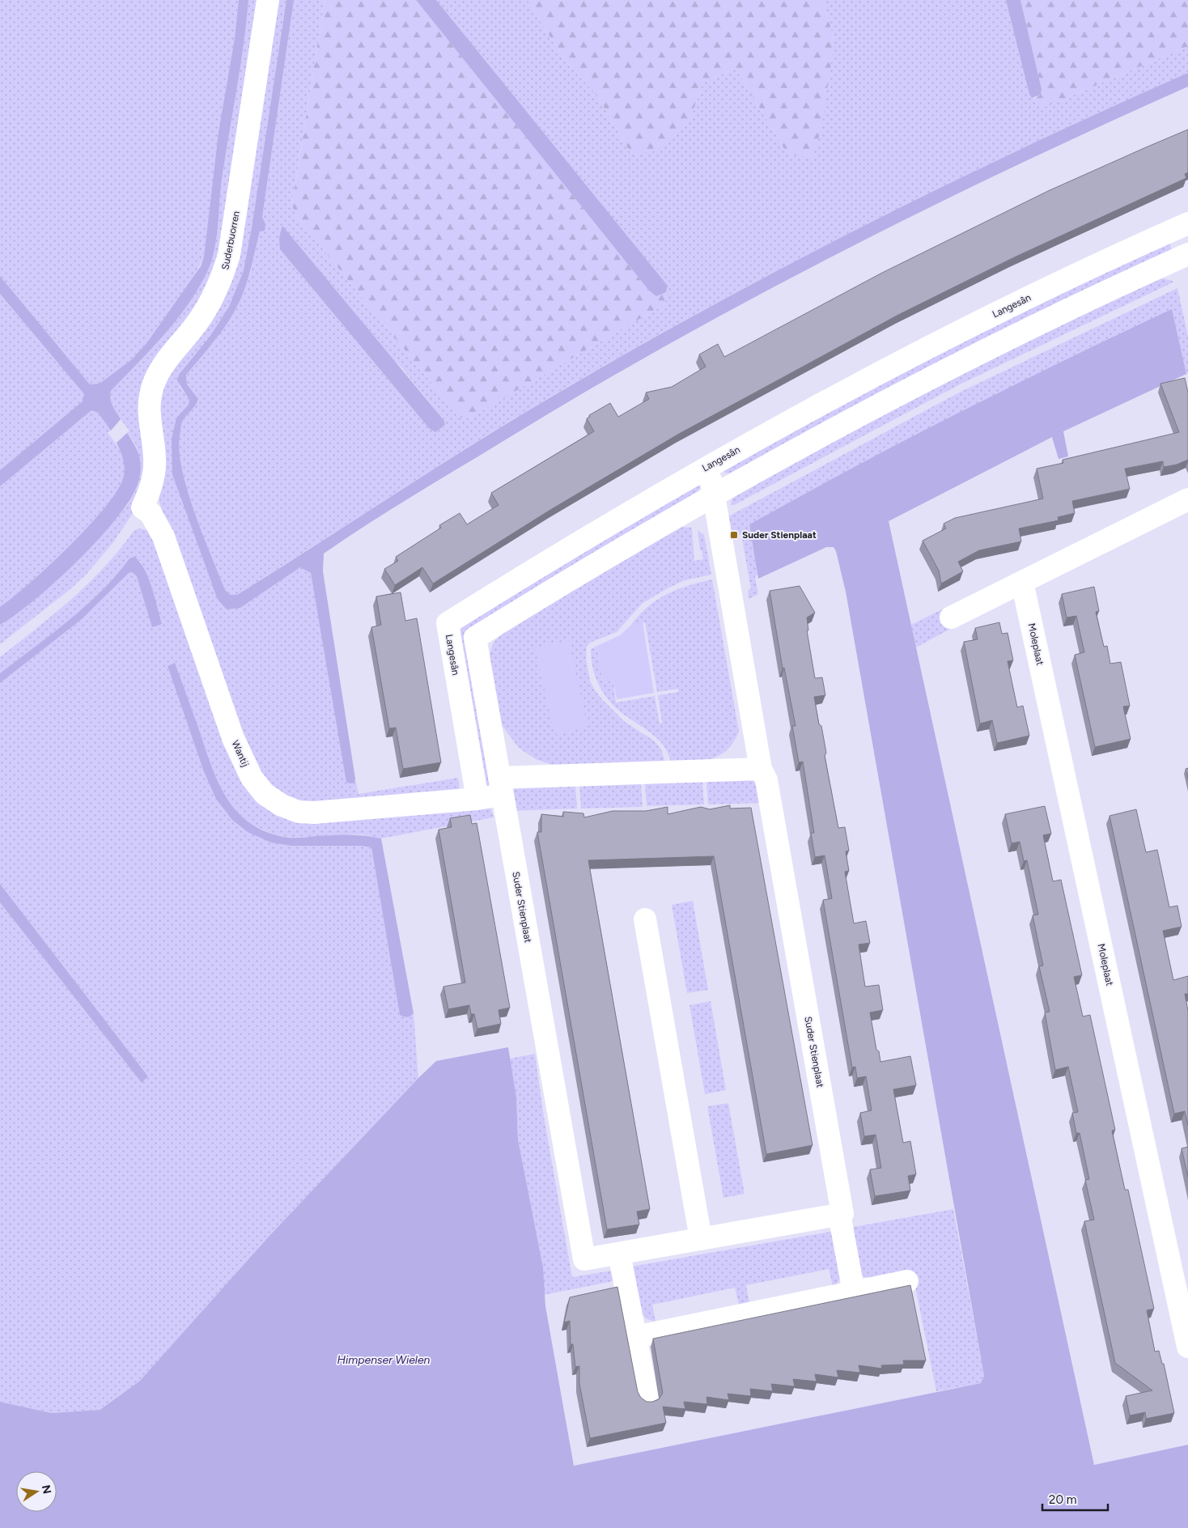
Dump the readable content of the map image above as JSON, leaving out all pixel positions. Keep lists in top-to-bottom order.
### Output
{
  "streets": {
    "street": [
      "Suderbuorren",
      "Langesân",
      "Moleplaat",
      "Wantij",
      "Suder Stienplaat"
    ]
  },
  "crossings": [
    ["Suderbuorren", "Wantij"],
    ["Langesân", "Wantij"],
    ["Langesân", "Suder Stienplaat"]
  ],
  "water": ["Himpenser Wielen"],
  "places": {
    "transit": ["Suder Stienplaat"]
  },
  "scale_bar": "20 m",
  "north": "right"
}
